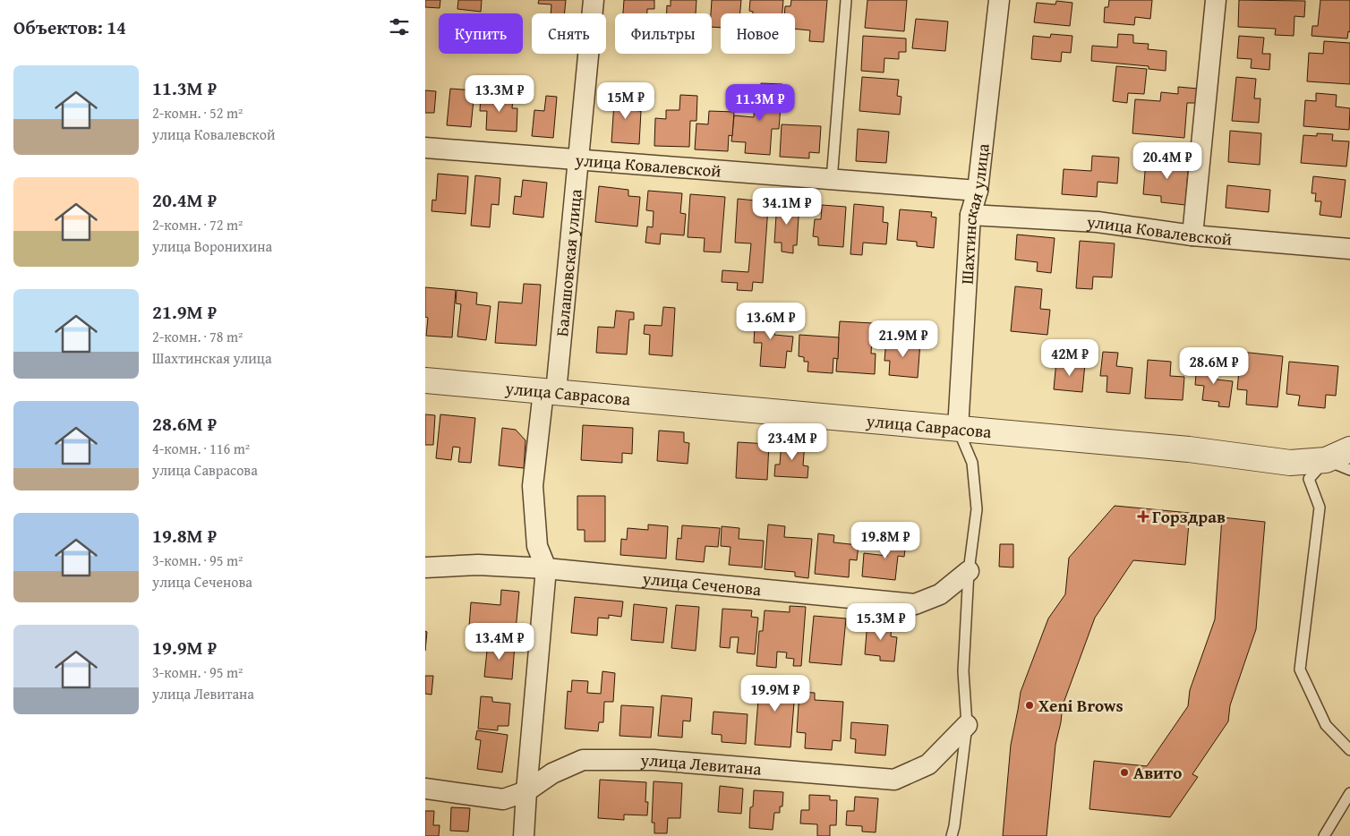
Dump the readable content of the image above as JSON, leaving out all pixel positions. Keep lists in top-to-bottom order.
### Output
{
  "streets": {
    "street": [
      "улица Ковалевской",
      "Шахтинская улица",
      "Балашовская улица",
      "улица Саврасова",
      "улица Сеченова",
      "улица Левитана"
    ]
  },
  "crossings": [
    ["улица Ковалевской", "Шахтинская улица"],
    ["улица Ковалевской", "Балашовская улица"],
    ["Шахтинская улица", "улица Саврасова"],
    ["Балашовская улица", "улица Саврасова"],
    ["Балашовская улица", "улица Сеченова"],
    ["Балашовская улица", "улица Левитана"]
  ],
  "places": {
    "health": ["Горздрав"],
    "other": ["Xeni Brows", "Авито"]
  },
  "page": {
    "heading": "Объектов: 14",
    "chip": [
      "Купить",
      "Снять",
      "Фильтры",
      "Новое"
    ],
    "list": [
      {
        "name": "11.3M ₽",
        "note": "2-комн. · 52 m² · улица Ковалевской"
      },
      {
        "name": "20.4M ₽",
        "note": "2-комн. · 72 m² · улица Воронихина"
      },
      {
        "name": "21.9M ₽",
        "note": "2-комн. · 78 m² · Шахтинская улица"
      },
      {
        "name": "28.6M ₽",
        "note": "4-комн. · 116 m² · улица Саврасова"
      },
      {
        "name": "19.8M ₽",
        "note": "3-комн. · 95 m² · улица Сеченова"
      },
      {
        "name": "19.9M ₽",
        "note": "3-комн. · 95 m² · улица Левитана"
      }
    ],
    "price": [
      "13.3M ₽",
      "15M ₽",
      "11.3M ₽",
      "20.4M ₽",
      "34.1M ₽",
      "13.6M ₽",
      "21.9M ₽",
      "42M ₽",
      "28.6M ₽",
      "23.4M ₽",
      "19.8M ₽",
      "15.3M ₽",
      "13.4M ₽",
      "19.9M ₽"
    ]
  }
}
